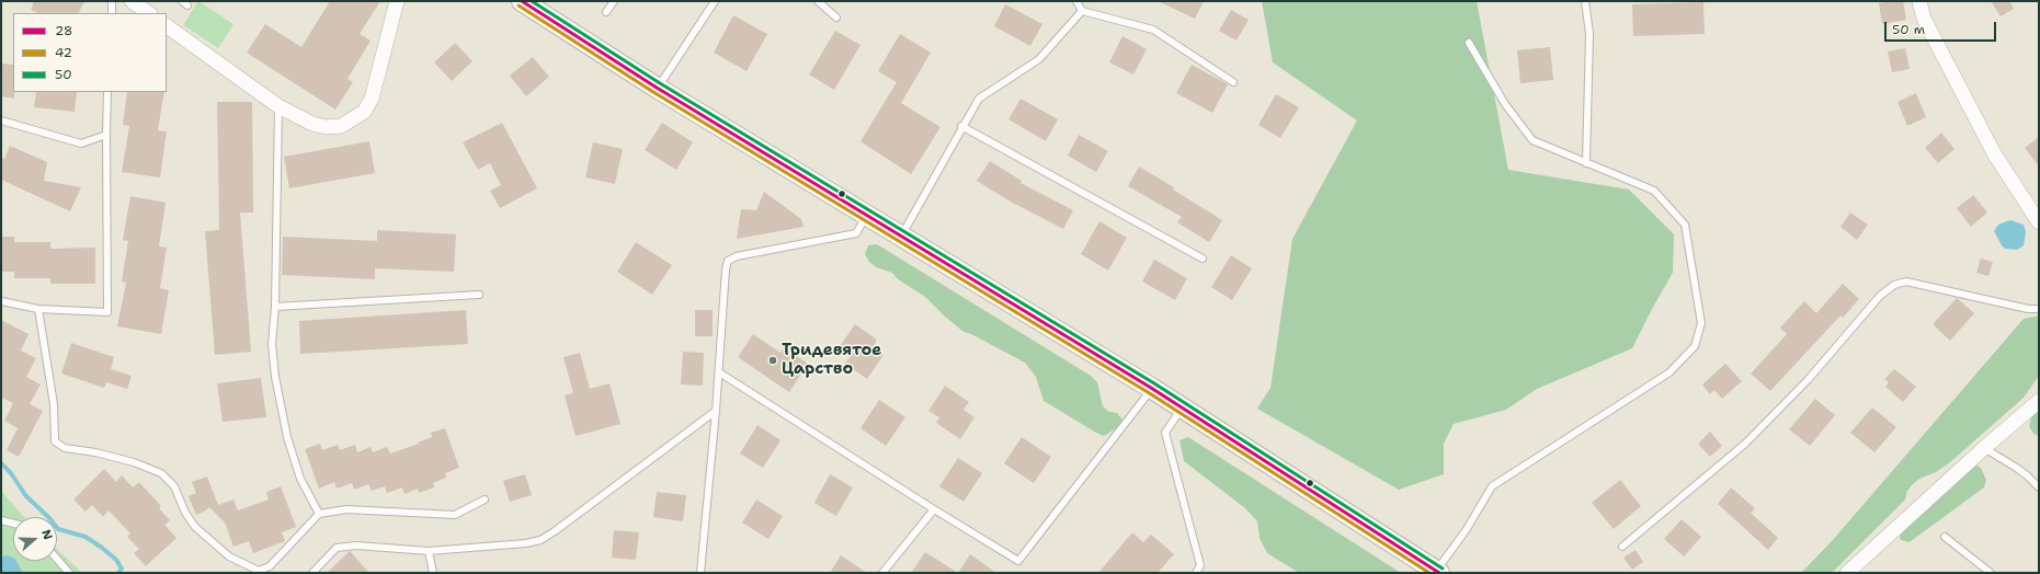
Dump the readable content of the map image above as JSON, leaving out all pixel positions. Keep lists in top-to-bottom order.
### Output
{
  "places": ["Тридевятое Царство"],
  "lines": ["transit line 28", "transit line 50", "transit line 42"],
  "legend": ["28", "42", "50"],
  "scale_bar": "50 m",
  "north": "right"
}
